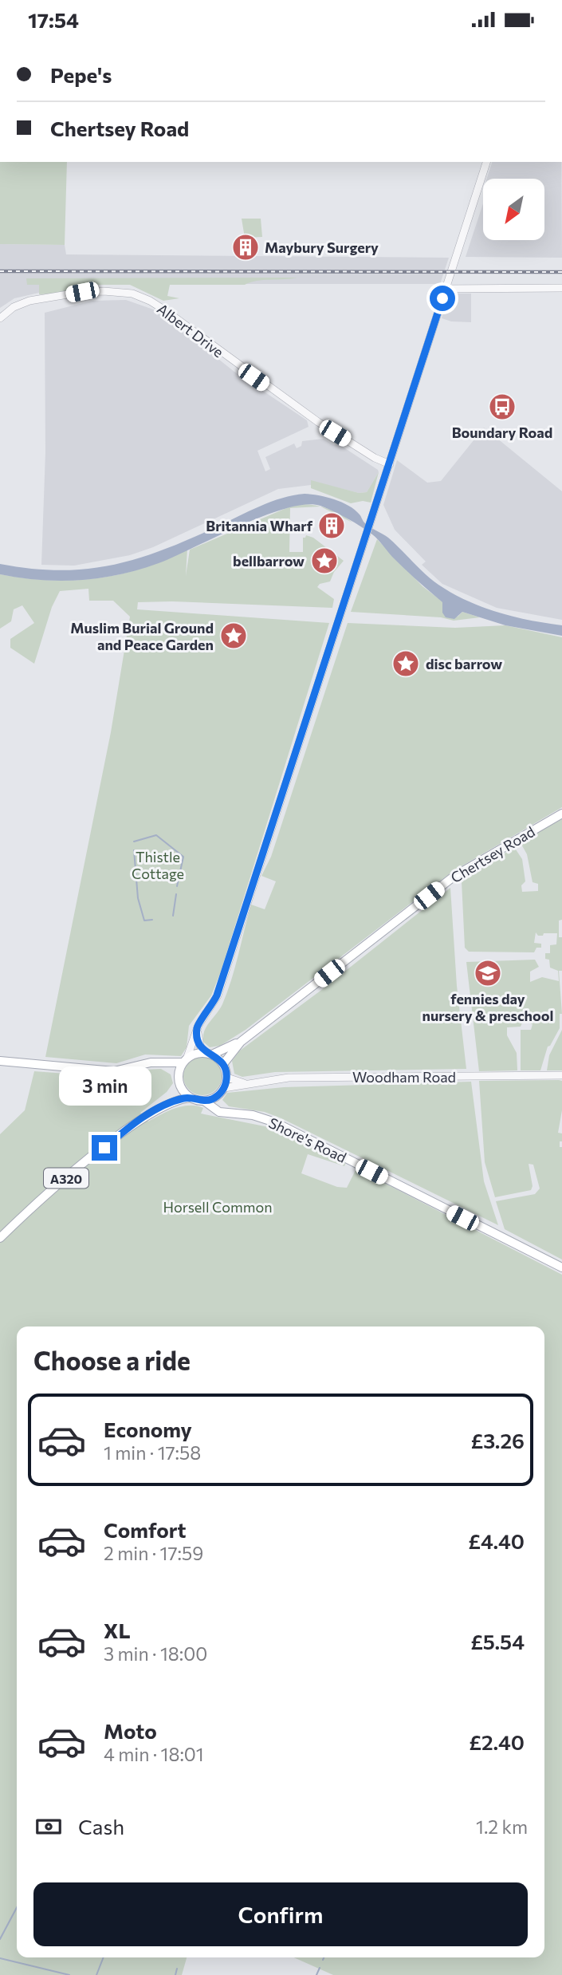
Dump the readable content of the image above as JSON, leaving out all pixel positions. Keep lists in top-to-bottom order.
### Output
{
  "streets": {
    "main road": ["Chertsey Road", "Shore's Road", "A320"],
    "street": ["Albert Drive", "Woodham Road"]
  },
  "crossings": [
    ["Chertsey Road", "Woodham Road"],
    ["Chertsey Road", "Shore's Road"],
    ["Chertsey Road", "A320"],
    ["Woodham Road", "Shore's Road"],
    ["Woodham Road", "A320"],
    ["Shore's Road", "A320"]
  ],
  "parks": ["Thistle Cottage", "Horsell Common"],
  "places": {
    "building": ["Maybury Surgery", "Britannia Wharf"],
    "bus stop": ["Boundary Road"],
    "place": ["bellbarrow", "Muslim Burial Ground and Peace Garden", "disc barrow"],
    "school or university": ["fennies day nursery & preschool"]
  },
  "north": "bottom left",
  "page": {
    "status": "17:54",
    "banner": ["Pepe's", "Chertsey Road"],
    "bubble": "3 min",
    "heading": "Choose a ride",
    "list": [
      {
        "name": "Economy",
        "note": "1 min · 17:58",
        "value": "£3.26"
      },
      {
        "name": "Comfort",
        "note": "2 min · 17:59",
        "value": "£4.40"
      },
      {
        "name": "XL",
        "note": "3 min · 18:00",
        "value": "£5.54"
      },
      {
        "name": "Moto",
        "note": "4 min · 18:01",
        "value": "£2.40"
      }
    ],
    "pay": ["Cash", "1.2 km"],
    "buttons": "Confirm"
  }
}
